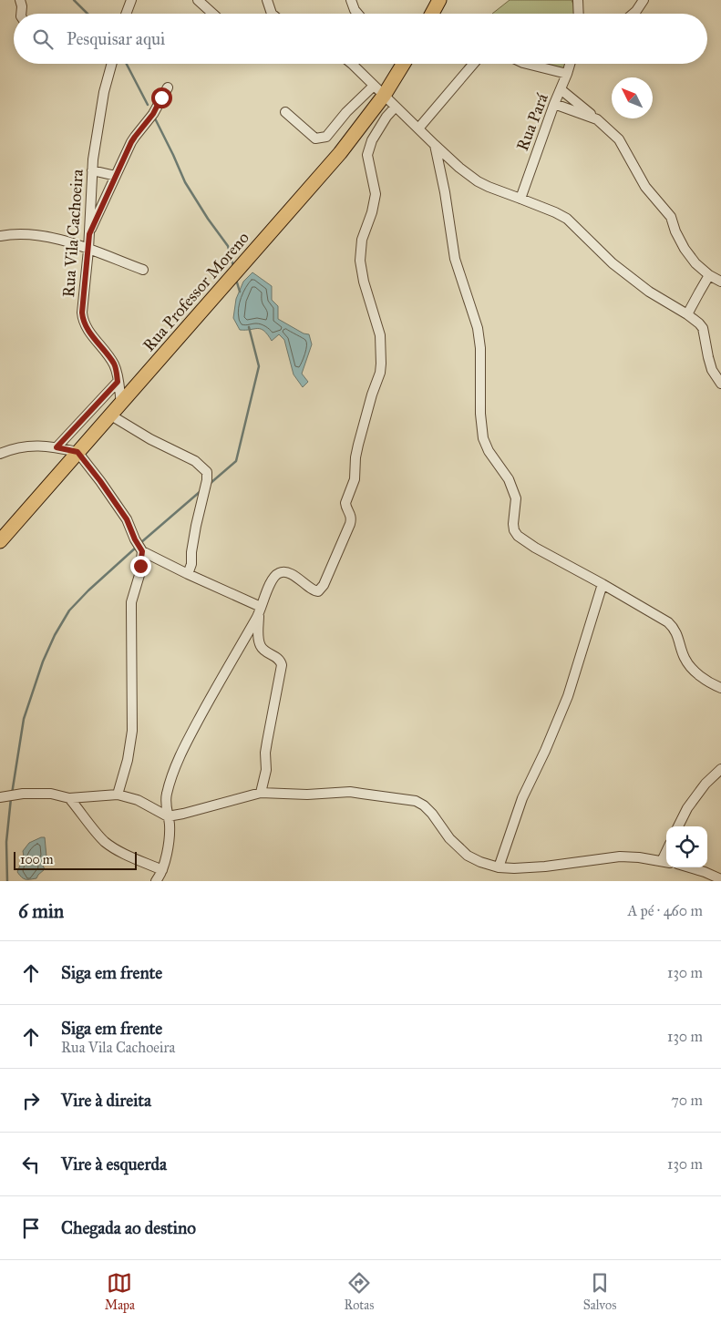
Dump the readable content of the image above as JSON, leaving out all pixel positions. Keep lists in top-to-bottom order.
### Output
{
  "streets": {
    "highway": ["Rua Professor Moreno"],
    "street": ["Rua Pará", "Rua Vila Cachoeira"]
  },
  "crossings": [
    ["Rua Vila Cachoeira", "Rua Professor Moreno"]
  ],
  "scale_bar": "100 m",
  "north": "top left",
  "page": {
    "search": "Pesquisar aqui",
    "scale": "100 m",
    "heading": ["6 min", "A pé · 460 m"],
    "list": [
      ["Siga em frente", "130 m"],
      ["Siga em frente", "Rua Vila Cachoeira", "130 m"],
      ["Vire à direita", "70 m"],
      ["Vire à esquerda", "130 m"],
      "Chegada ao destino"
    ],
    "nav": ["Mapa", "Rotas", "Salvos"]
  }
}
